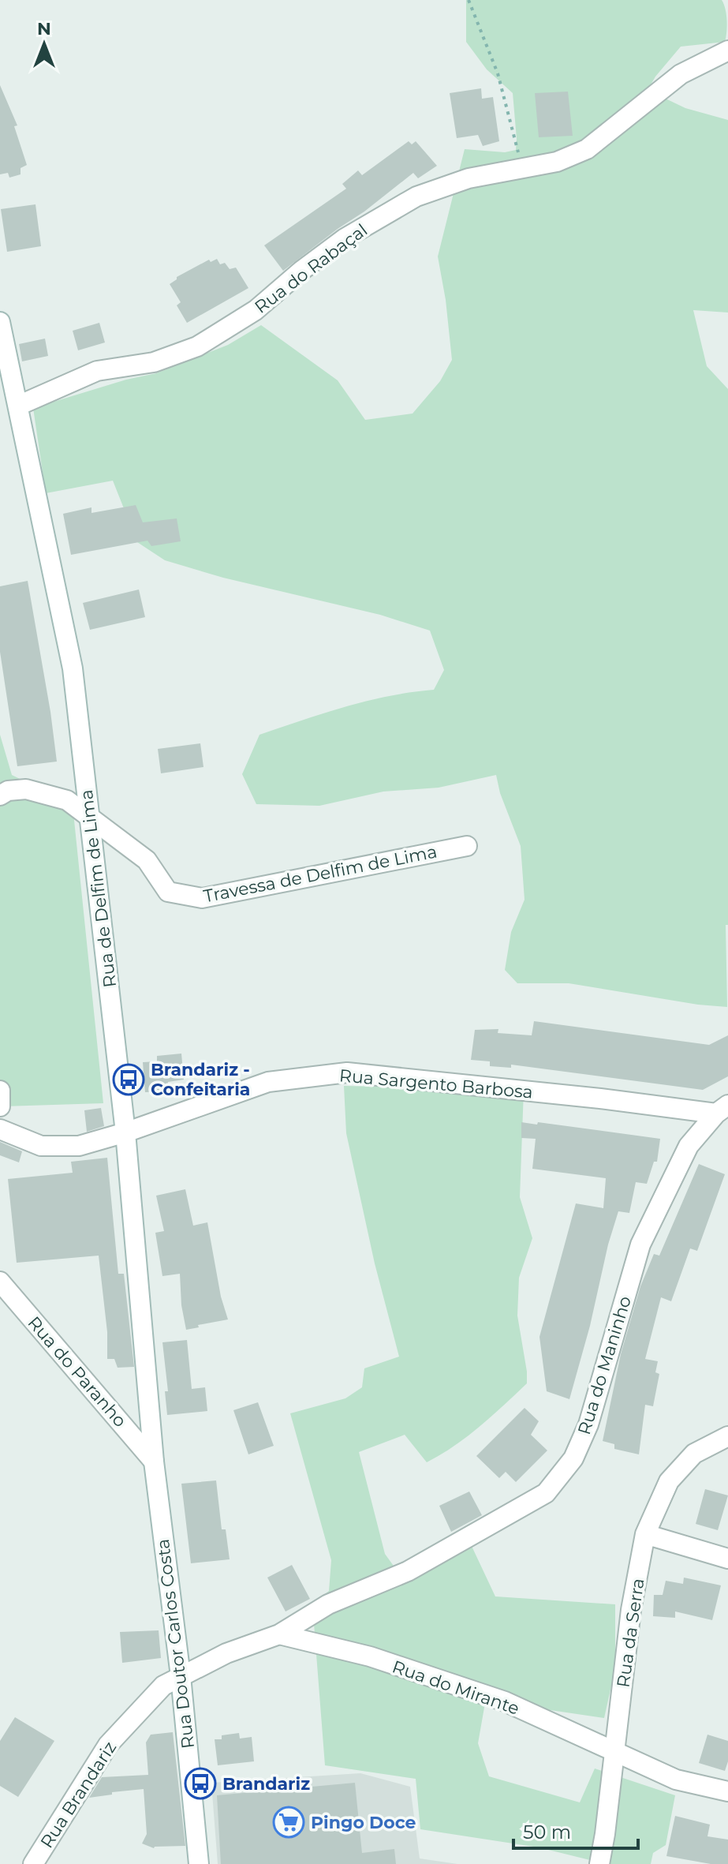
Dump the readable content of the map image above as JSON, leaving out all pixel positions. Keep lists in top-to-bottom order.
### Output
{
  "streets": {
    "street": [
      "Rua do Rabaçal",
      "Travessa de Delfim de Lima",
      "Rua de Delfim de Lima",
      "Rua Sargento Barbosa",
      "Rua do Maninho",
      "Rua do Paranho",
      "Rua da Serra",
      "Rua Doutor Carlos Costa",
      "Rua do Mirante",
      "Rua Brandariz"
    ]
  },
  "crossings": [
    ["Rua do Rabaçal", "Rua de Delfim de Lima"],
    ["Travessa de Delfim de Lima", "Rua de Delfim de Lima"],
    ["Rua de Delfim de Lima", "Rua Sargento Barbosa"],
    ["Rua de Delfim de Lima", "Rua do Paranho"],
    ["Rua de Delfim de Lima", "Rua Doutor Carlos Costa"],
    ["Rua Sargento Barbosa", "Rua do Maninho"],
    ["Rua do Maninho", "Rua do Mirante"],
    ["Rua do Paranho", "Rua Doutor Carlos Costa"],
    ["Rua da Serra", "Rua do Mirante"],
    ["Rua Doutor Carlos Costa", "Rua Brandariz"]
  ],
  "places": {
    "bus stop": ["Brandariz - Confeitaria", "Brandariz"],
    "supermarket": ["Pingo Doce"]
  },
  "scale_bar": "50 m",
  "north": "top"
}
